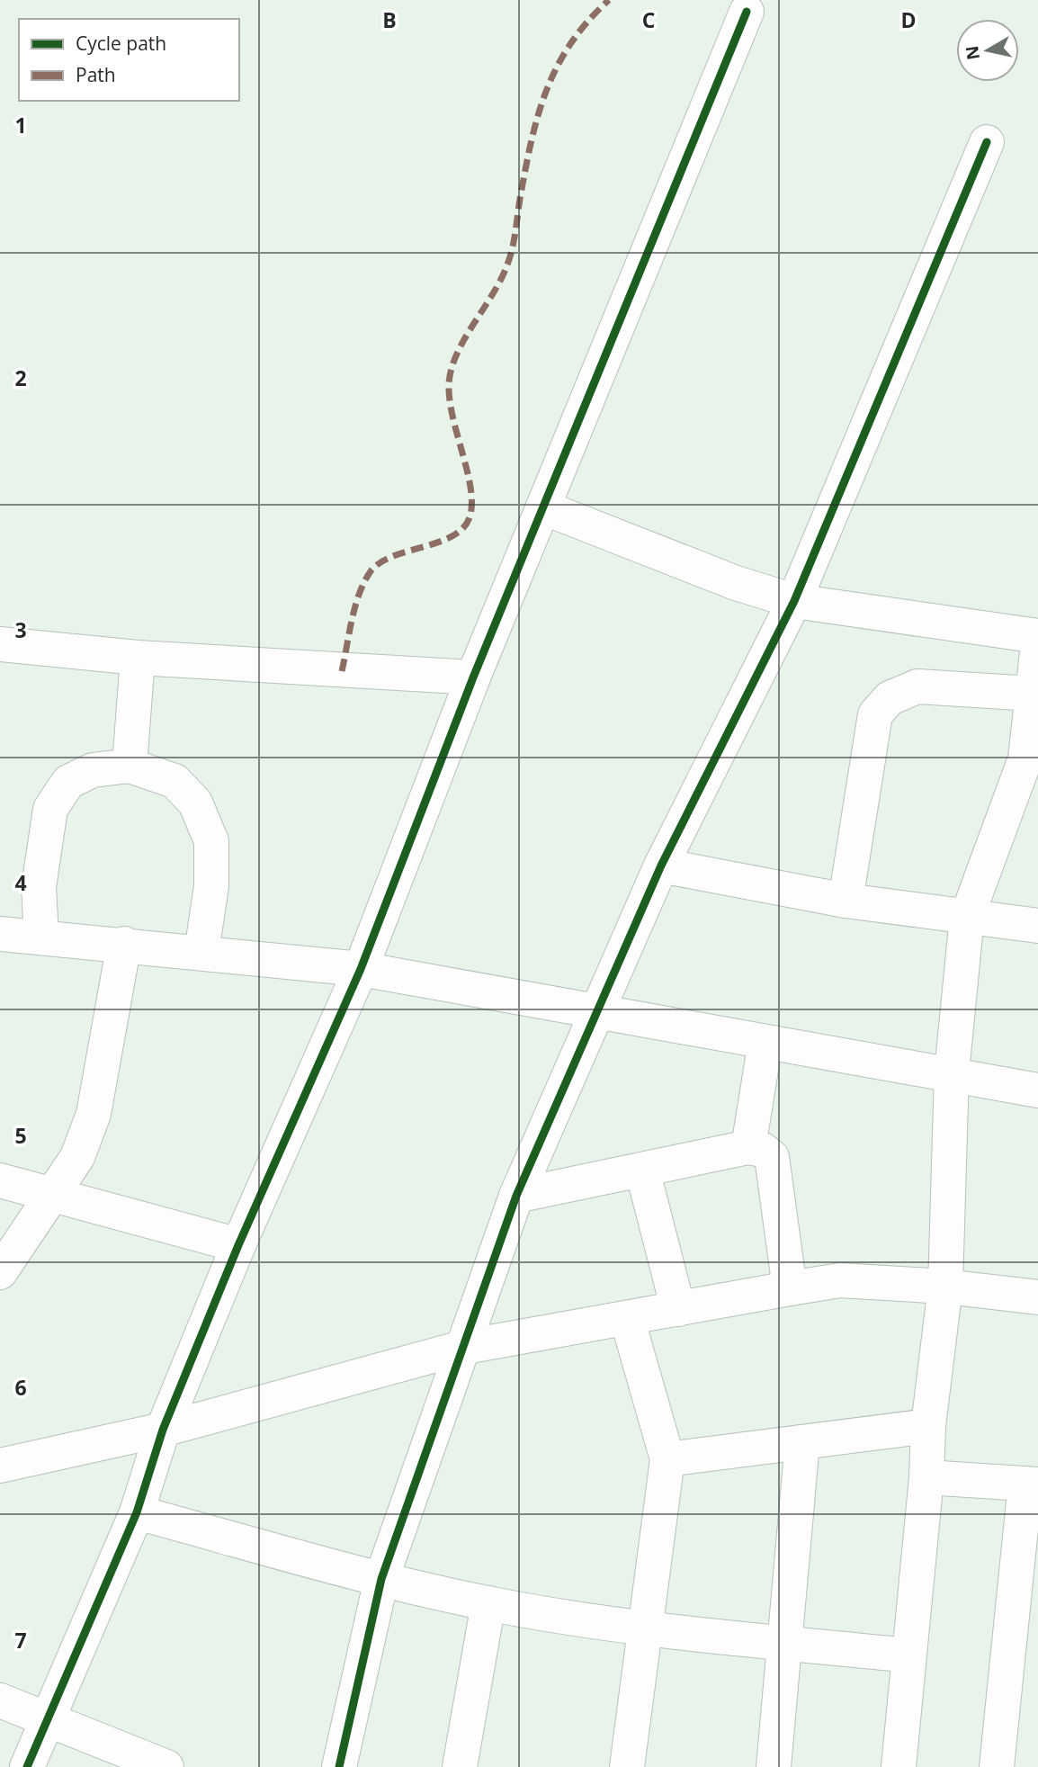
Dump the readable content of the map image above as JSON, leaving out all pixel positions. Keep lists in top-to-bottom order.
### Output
{
  "legend": ["Cycle path", "Path"],
  "north": "left",
  "grid": {
    "columns": ["B", "C", "D"],
    "rows": [
      "1",
      "2",
      "3",
      "4",
      "5",
      "6",
      "7"
    ]
  }
}
